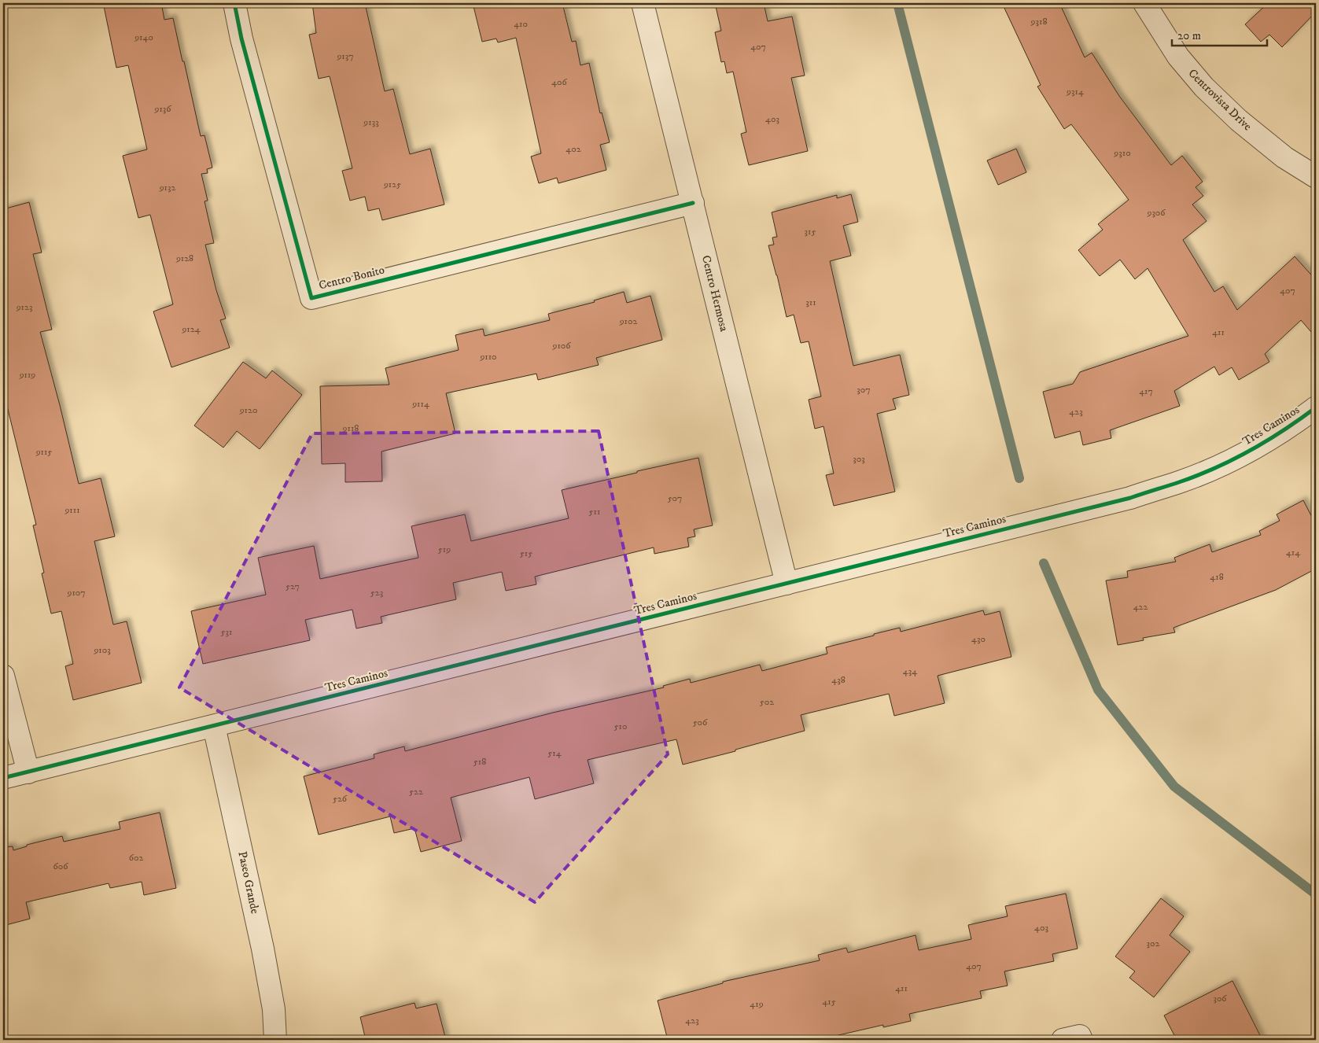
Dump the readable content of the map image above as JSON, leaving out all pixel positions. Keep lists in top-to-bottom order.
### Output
{
  "streets": {
    "street": [
      "Centrovista Drive",
      "Centro Bonito",
      "Centro Hermosa",
      "Tres Caminos",
      "Paseo Grande"
    ]
  },
  "crossings": [
    ["Centro Bonito", "Centro Hermosa"],
    ["Centro Hermosa", "Tres Caminos"],
    ["Tres Caminos", "Paseo Grande"]
  ],
  "house_numbers": [
    "9318",
    "410",
    "9140",
    "407",
    "9137",
    "406",
    "9314",
    "9136",
    "403",
    "9133",
    "402",
    "9310",
    "9125",
    "9132",
    "9306",
    "315",
    "9128",
    "407",
    "311",
    "9123",
    "9102",
    "9124",
    "411",
    "9106",
    "9110",
    "9119",
    "307",
    "417",
    "9114",
    "9120",
    "423",
    "9118",
    "9115",
    "303",
    "507",
    "9111",
    "511",
    "519",
    "414",
    "515",
    "418",
    "527",
    "9107",
    "523",
    "422",
    "531",
    "430",
    "9103",
    "434",
    "438",
    "502",
    "506",
    "510",
    "514",
    "518",
    "522",
    "526",
    "602",
    "606",
    "403",
    "302",
    "407",
    "411",
    "306",
    "415",
    "419",
    "423"
  ],
  "scale_bar": "20 m"
}
